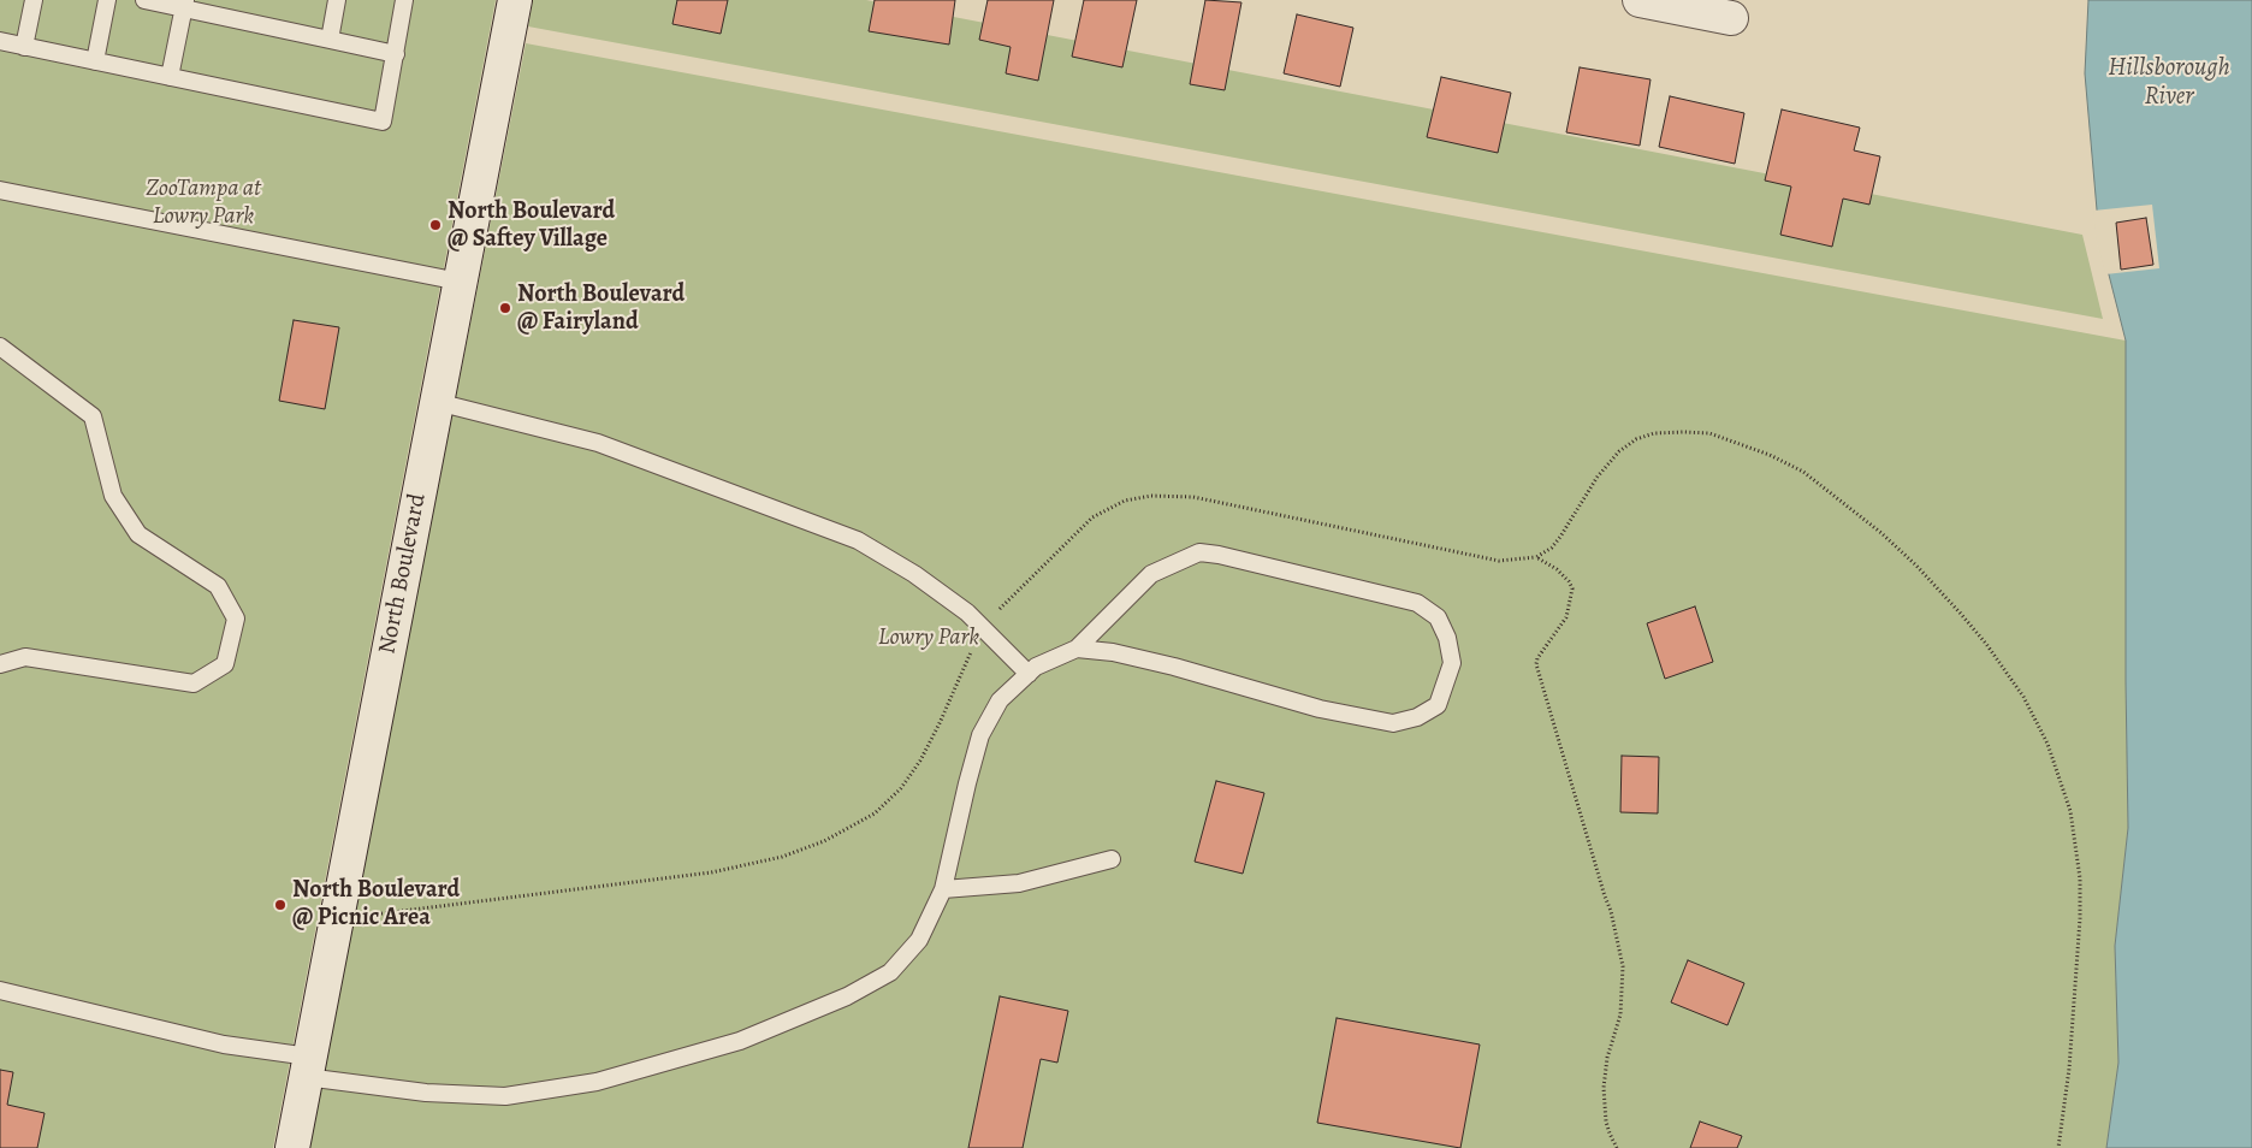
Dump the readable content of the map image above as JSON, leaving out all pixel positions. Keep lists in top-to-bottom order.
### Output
{
  "streets": {
    "street": ["North Boulevard"]
  },
  "water": ["Hillsborough River"],
  "parks": ["ZooTampa at Lowry Park", "Lowry Park"],
  "places": ["North Boulevard @ Saftey Village", "North Boulevard @ Fairyland", "North Boulevard @ Picnic Area"]
}
